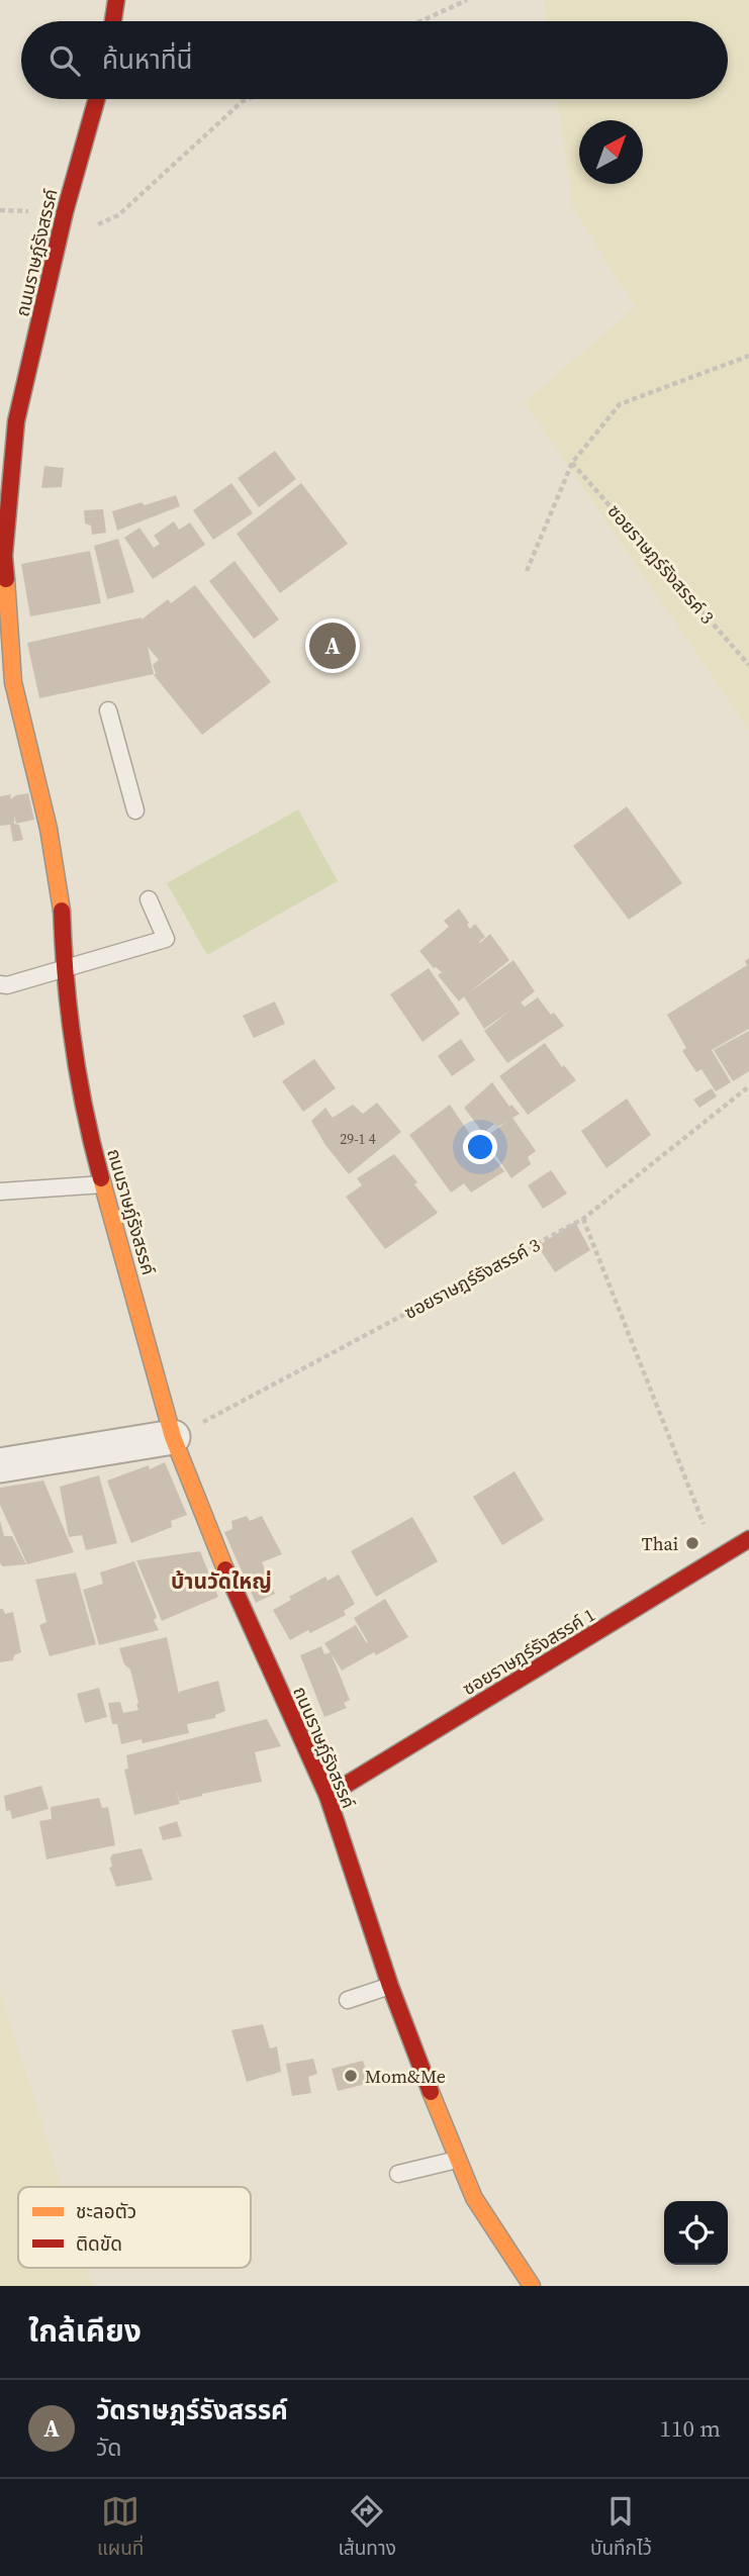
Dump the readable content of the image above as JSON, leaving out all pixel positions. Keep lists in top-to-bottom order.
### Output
{
  "streets": {
    "street": ["ถนนราษฎ์รังสรรค์", "ซอยราษฎร์รังสรรค์ 1"],
    "path": ["ซอยราษฎร์รังสรรค์ 3"]
  },
  "crossings": [
    ["ถนนราษฎ์รังสรรค์", "ซอยราษฎร์รังสรรค์ 3"],
    ["ถนนราษฎ์รังสรรค์", "ซอยราษฎร์รังสรรค์ 1"]
  ],
  "districts": ["บ้านวัดใหญ่"],
  "places": ["Thai", "Mom&Me"],
  "house_numbers": ["29-1 4"],
  "legend": ["ชะลอตัว", "ติดขัด"],
  "north": "top right",
  "page": {
    "search": "ค้นหาที่นี่",
    "pins": "A",
    "heading": "ใกล้เคียง",
    "list": [
      {
        "mark": "A",
        "name": "วัดราษฎร์รังสรรค์",
        "note": "วัด",
        "value": "110 m"
      }
    ],
    "nav": ["แผนที่", "เส้นทาง", "บันทึกไว้"]
  }
}
